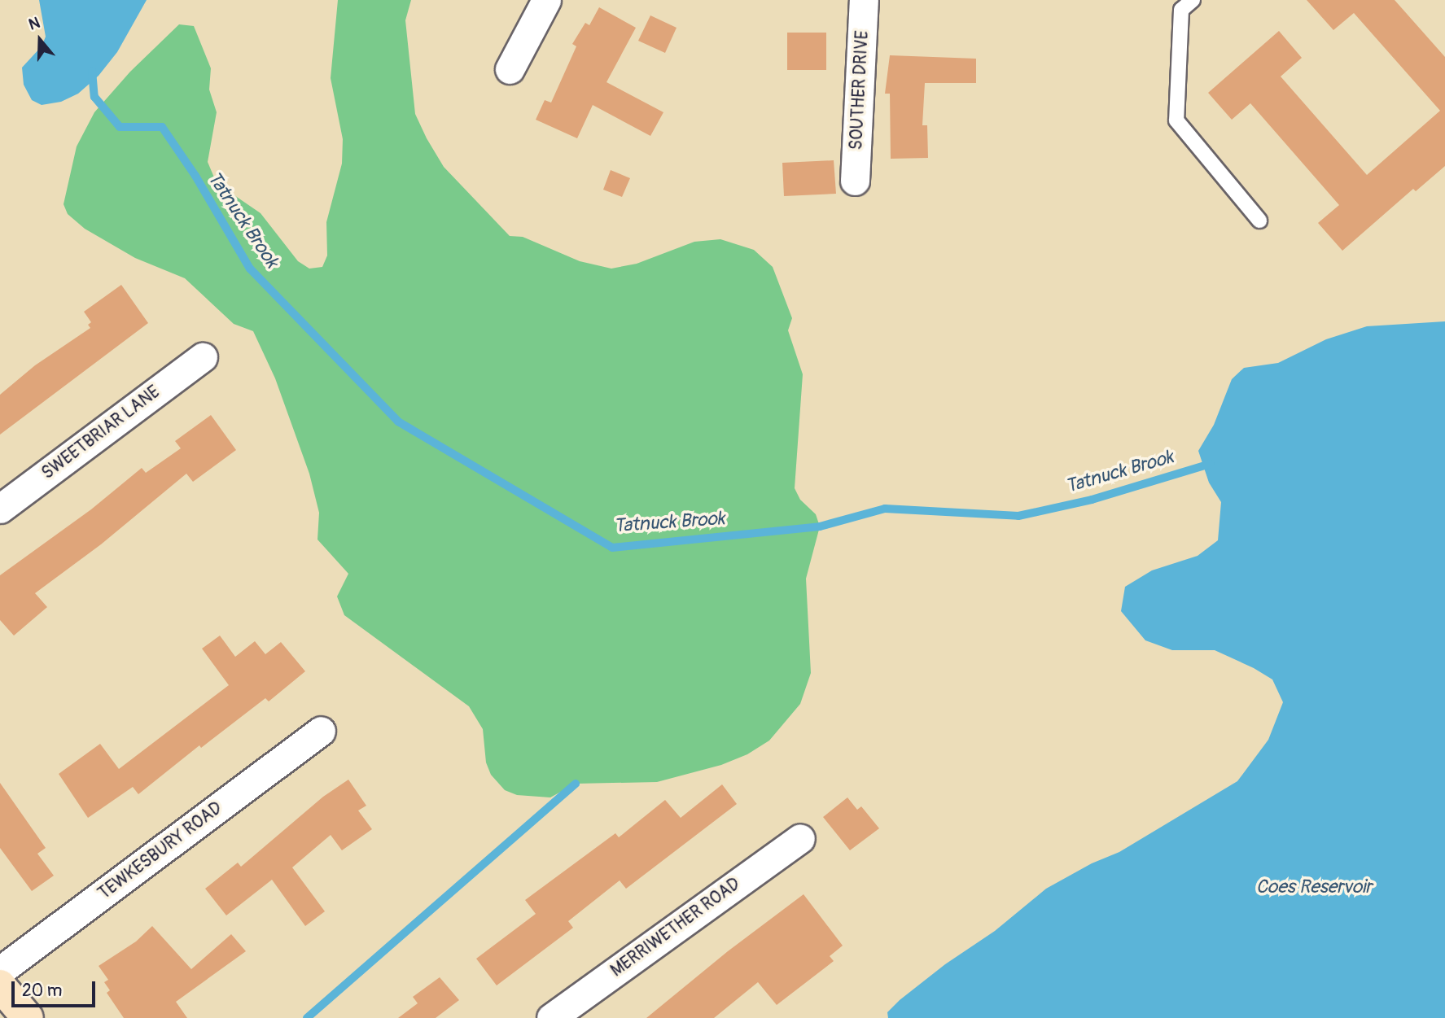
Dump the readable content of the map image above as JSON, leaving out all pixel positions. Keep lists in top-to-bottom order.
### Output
{
  "streets": {
    "street": [
      "SOUTHER DRIVE",
      "SWEETBRIAR LANE",
      "TEWKESBURY ROAD",
      "MERRIWETHER ROAD"
    ]
  },
  "water": ["Tatnuck Brook", "Coes Reservoir"],
  "scale_bar": "20 m",
  "north": "top"
}
